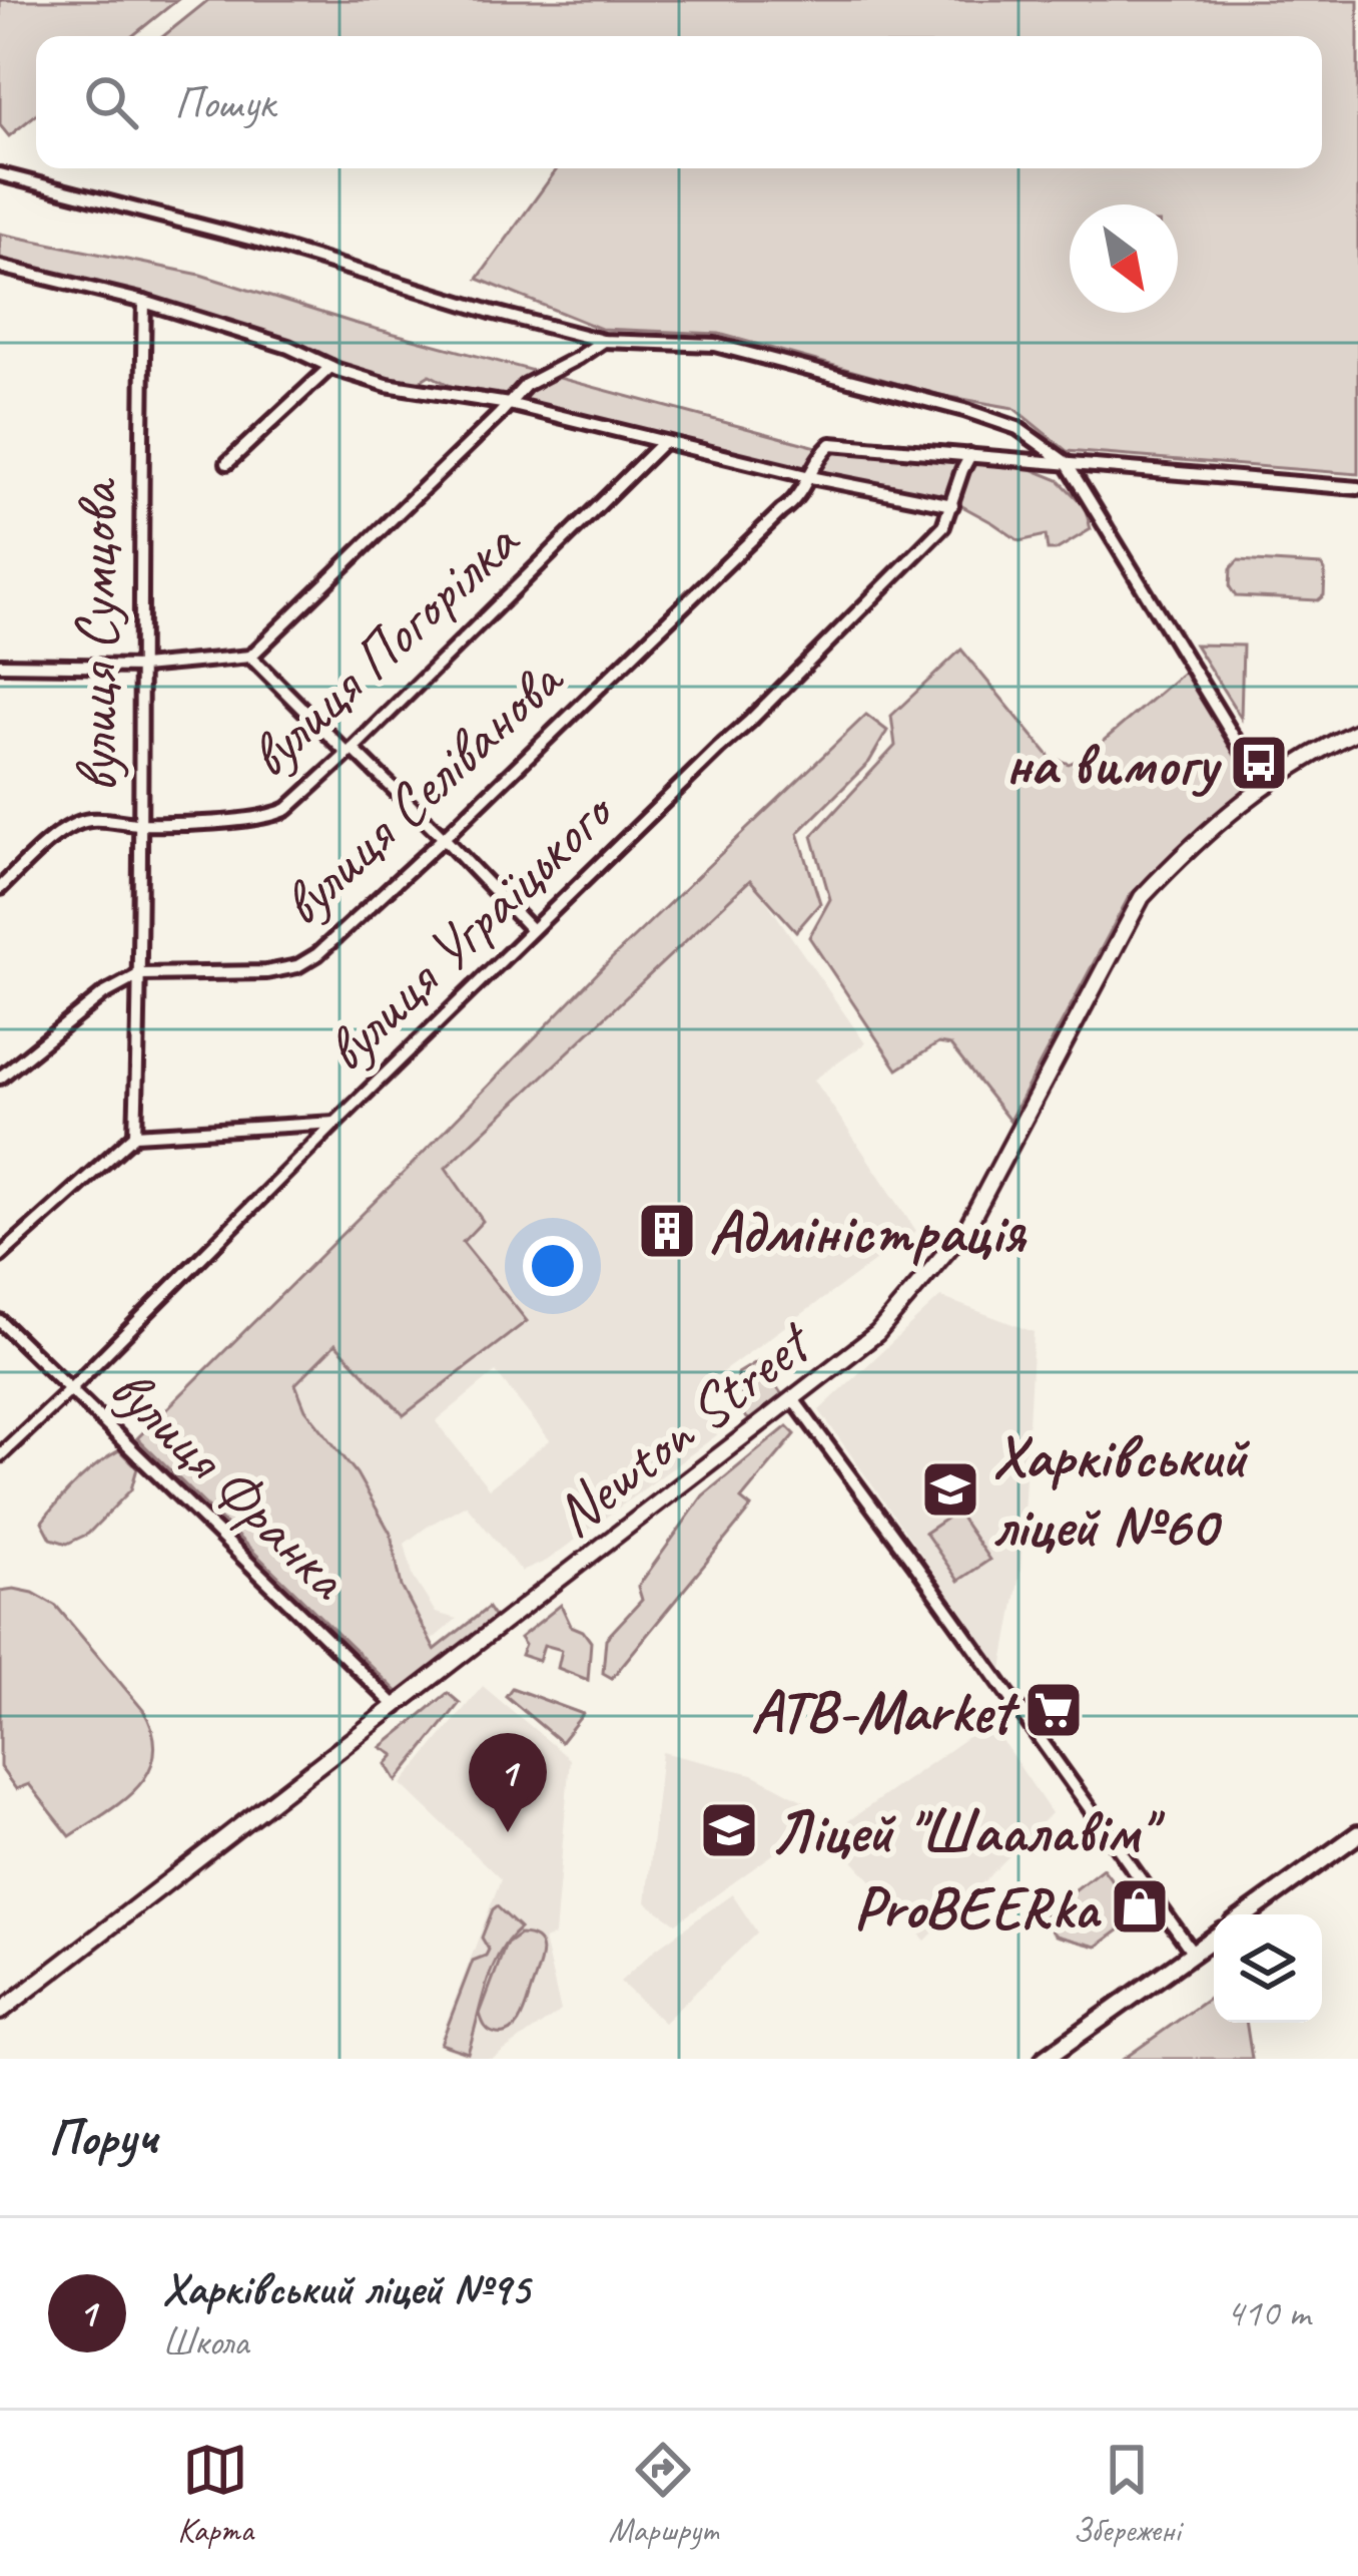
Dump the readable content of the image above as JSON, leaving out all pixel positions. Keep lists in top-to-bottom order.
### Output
{
  "streets": {
    "street": [
      "вулиця Сумцова",
      "вулиця Погорілка",
      "вулиця Селіванова",
      "вулиця Уграїцького",
      "Newton Street",
      "вулиця Франка"
    ]
  },
  "crossings": [
    ["вулиця Сумцова", "вулиця Погорілка"],
    ["вулиця Сумцова", "вулиця Селіванова"],
    ["вулиця Селіванова", "вулиця Уграїцького"],
    ["вулиця Уграїцького", "вулиця Франка"],
    ["Newton Street", "вулиця Франка"]
  ],
  "places": {
    "bus stop": ["на вимогу"],
    "building": ["Адміністрація"],
    "school or university": ["Харківський ліцей №60", "Ліцей \"Шаалавім\""],
    "supermarket": ["ATB-Market"],
    "shop": ["ProBEERka"]
  },
  "north": "bottom right",
  "page": {
    "search": "Пошук",
    "pins": "1",
    "heading": "Поруч",
    "list": [
      {
        "mark": "1",
        "name": "Харківський ліцей №95",
        "note": "Школа",
        "value": "410 m"
      }
    ],
    "nav": ["Карта", "Маршрут", "Збережені"]
  }
}
